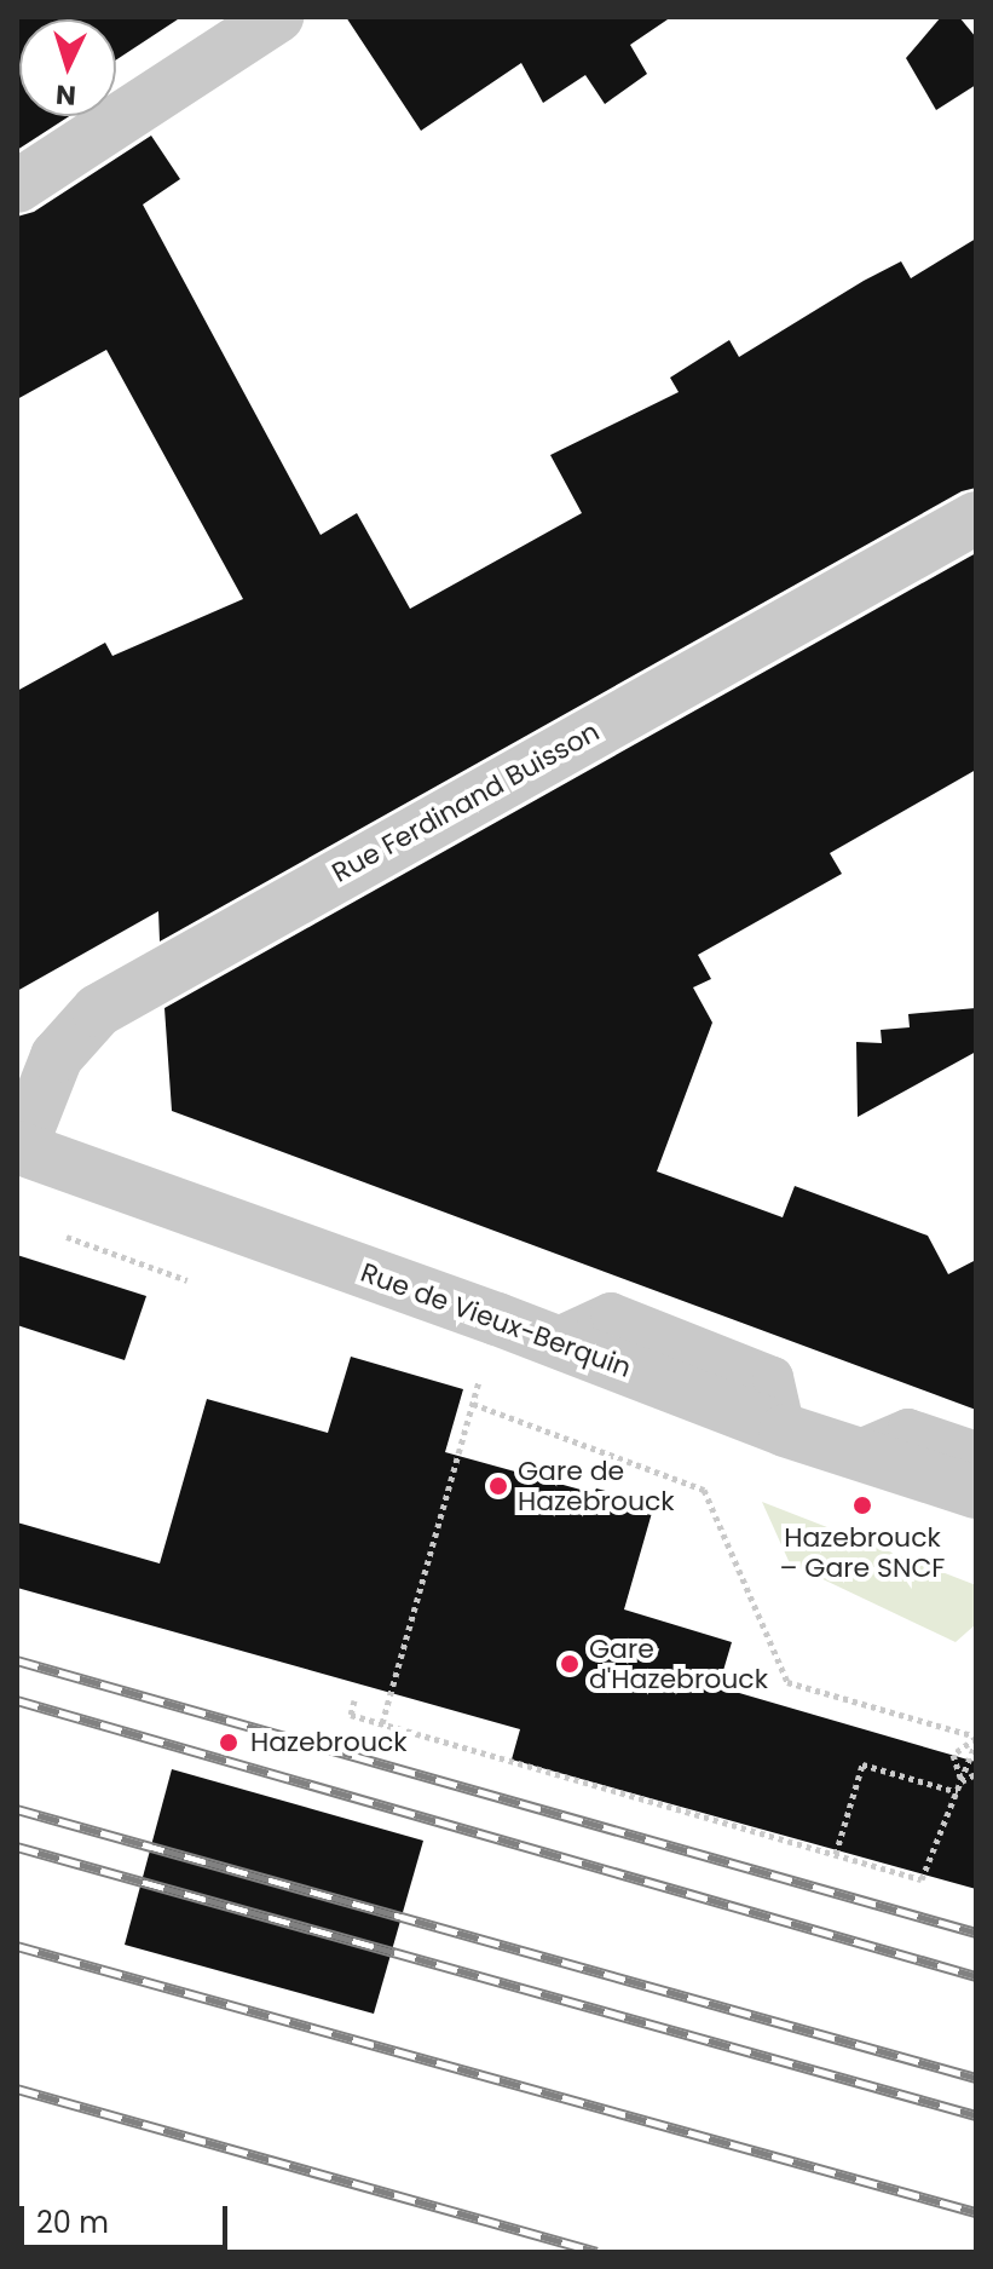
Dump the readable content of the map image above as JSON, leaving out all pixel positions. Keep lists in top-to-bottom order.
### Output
{
  "streets": {
    "street": ["Rue Ferdinand Buisson", "Rue de Vieux-Berquin"]
  },
  "crossings": [
    ["Rue Ferdinand Buisson", "Rue de Vieux-Berquin"]
  ],
  "places": [
    "Gare de Hazebrouck",
    "Hazebrouck – Gare SNCF",
    "Gare d'Hazebrouck",
    "Hazebrouck"
  ],
  "scale_bar": "20 m",
  "north": "bottom"
}
